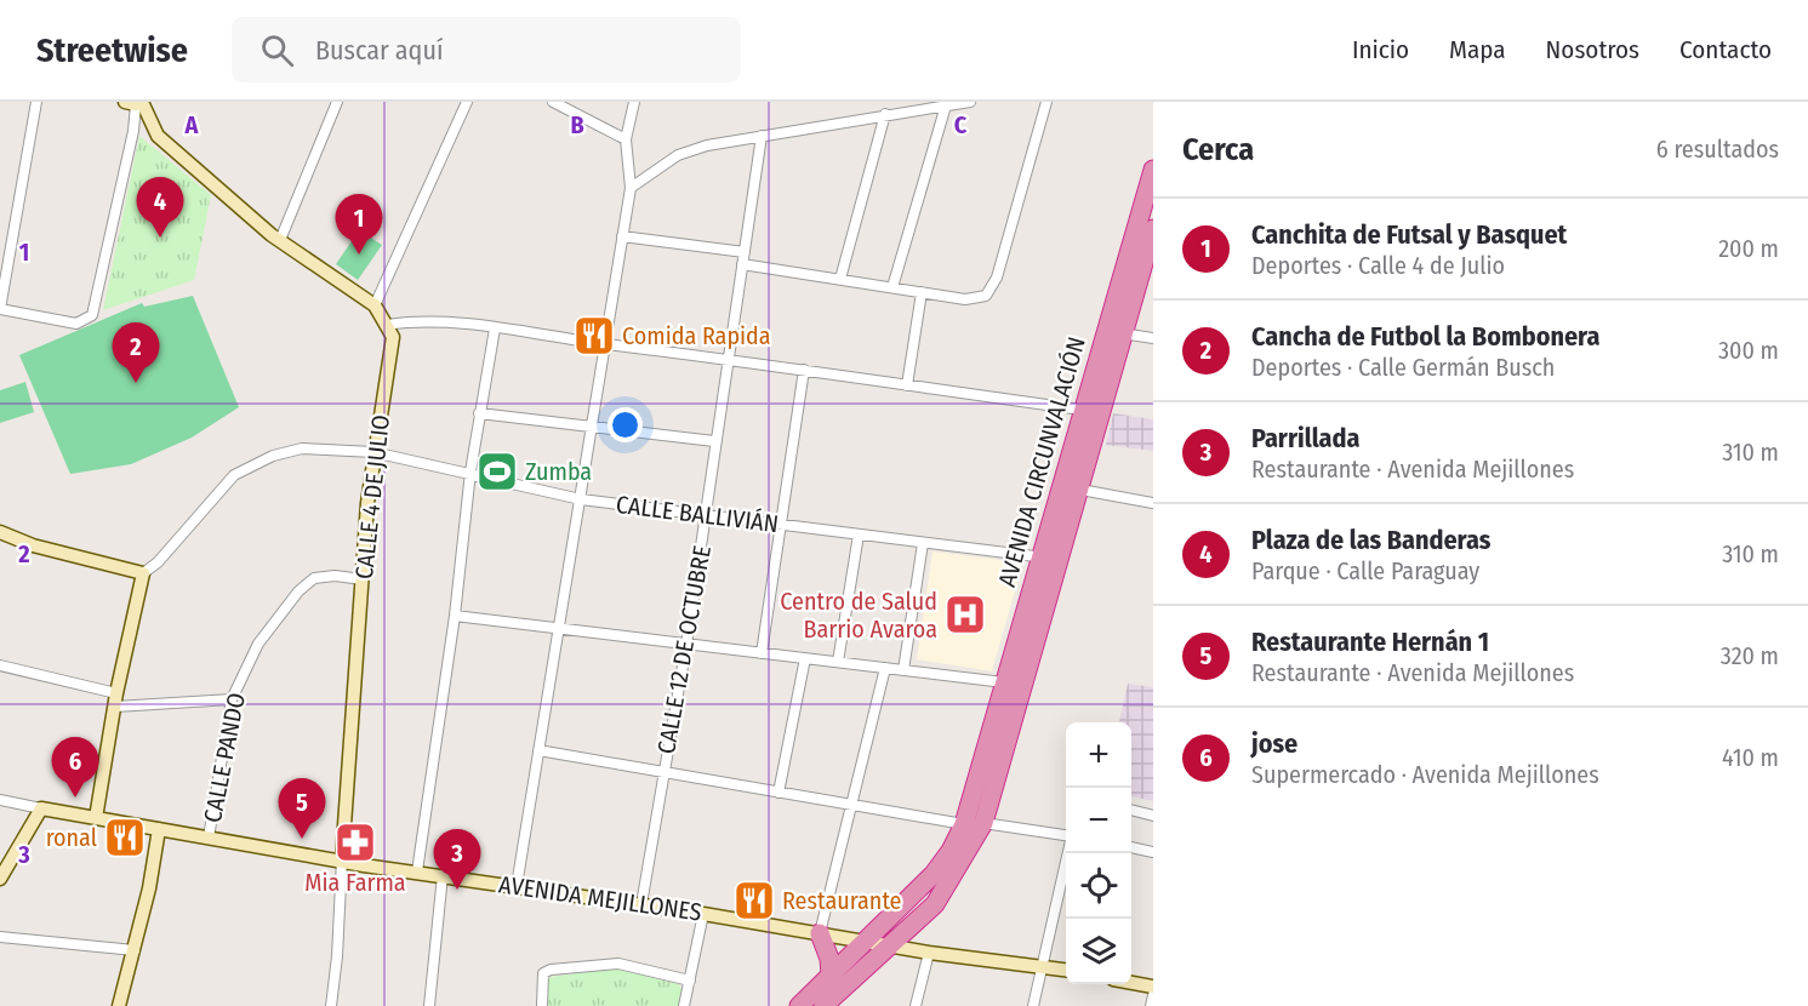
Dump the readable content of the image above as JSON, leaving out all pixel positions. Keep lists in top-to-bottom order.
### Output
{
  "streets": {
    "highway": ["AVENIDA CIRCUNVALACIÓN"],
    "street": [
      "CALLE 4 DE JULIO",
      "CALLE BALLIVIÁN",
      "CALLE 12 DE OCTUBRE",
      "CALLE PANDO",
      "AVENIDA MEJILLONES"
    ]
  },
  "crossings": [
    ["AVENIDA CIRCUNVALACIÓN", "CALLE BALLIVIÁN"],
    ["AVENIDA CIRCUNVALACIÓN", "AVENIDA MEJILLONES"],
    ["CALLE 4 DE JULIO", "CALLE BALLIVIÁN"],
    ["CALLE 4 DE JULIO", "CALLE PANDO"],
    ["CALLE 4 DE JULIO", "AVENIDA MEJILLONES"],
    ["CALLE BALLIVIÁN", "CALLE 12 DE OCTUBRE"],
    ["CALLE 12 DE OCTUBRE", "AVENIDA MEJILLONES"],
    ["CALLE PANDO", "AVENIDA MEJILLONES"]
  ],
  "places": {
    "restaurant": ["Comida Rapida", "ronal", "Restaurante"],
    "sports": ["Zumba"],
    "hospital": ["Centro de Salud Barrio Avaroa"],
    "pharmacy": ["Mia Farma"]
  },
  "page": {
    "header": "Streetwise",
    "search": "Buscar aquí",
    "nav": [
      "Inicio",
      "Mapa",
      "Nosotros",
      "Contacto"
    ],
    "heading": ["Cerca", "6 resultados"],
    "pins": [
      "4",
      "1",
      "2",
      "6",
      "5",
      "3"
    ],
    "list": [
      {
        "mark": "1",
        "name": "Canchita de Futsal y Basquet",
        "note": "Deportes · Calle 4 de Julio",
        "value": "200 m"
      },
      {
        "mark": "2",
        "name": "Cancha de Futbol la Bombonera",
        "note": "Deportes · Calle Germán Busch",
        "value": "300 m"
      },
      {
        "mark": "3",
        "name": "Parrillada",
        "note": "Restaurante · Avenida Mejillones",
        "value": "310 m"
      },
      {
        "mark": "4",
        "name": "Plaza de las Banderas",
        "note": "Parque · Calle Paraguay",
        "value": "310 m"
      },
      {
        "mark": "5",
        "name": "Restaurante Hernán 1",
        "note": "Restaurante · Avenida Mejillones",
        "value": "320 m"
      },
      {
        "mark": "6",
        "name": "jose",
        "note": "Supermercado · Avenida Mejillones",
        "value": "410 m"
      }
    ],
    "map_buttons": ["+", "−"]
  },
  "grid": {
    "columns": ["A", "B", "C"],
    "rows": ["1", "2", "3"]
  }
}
